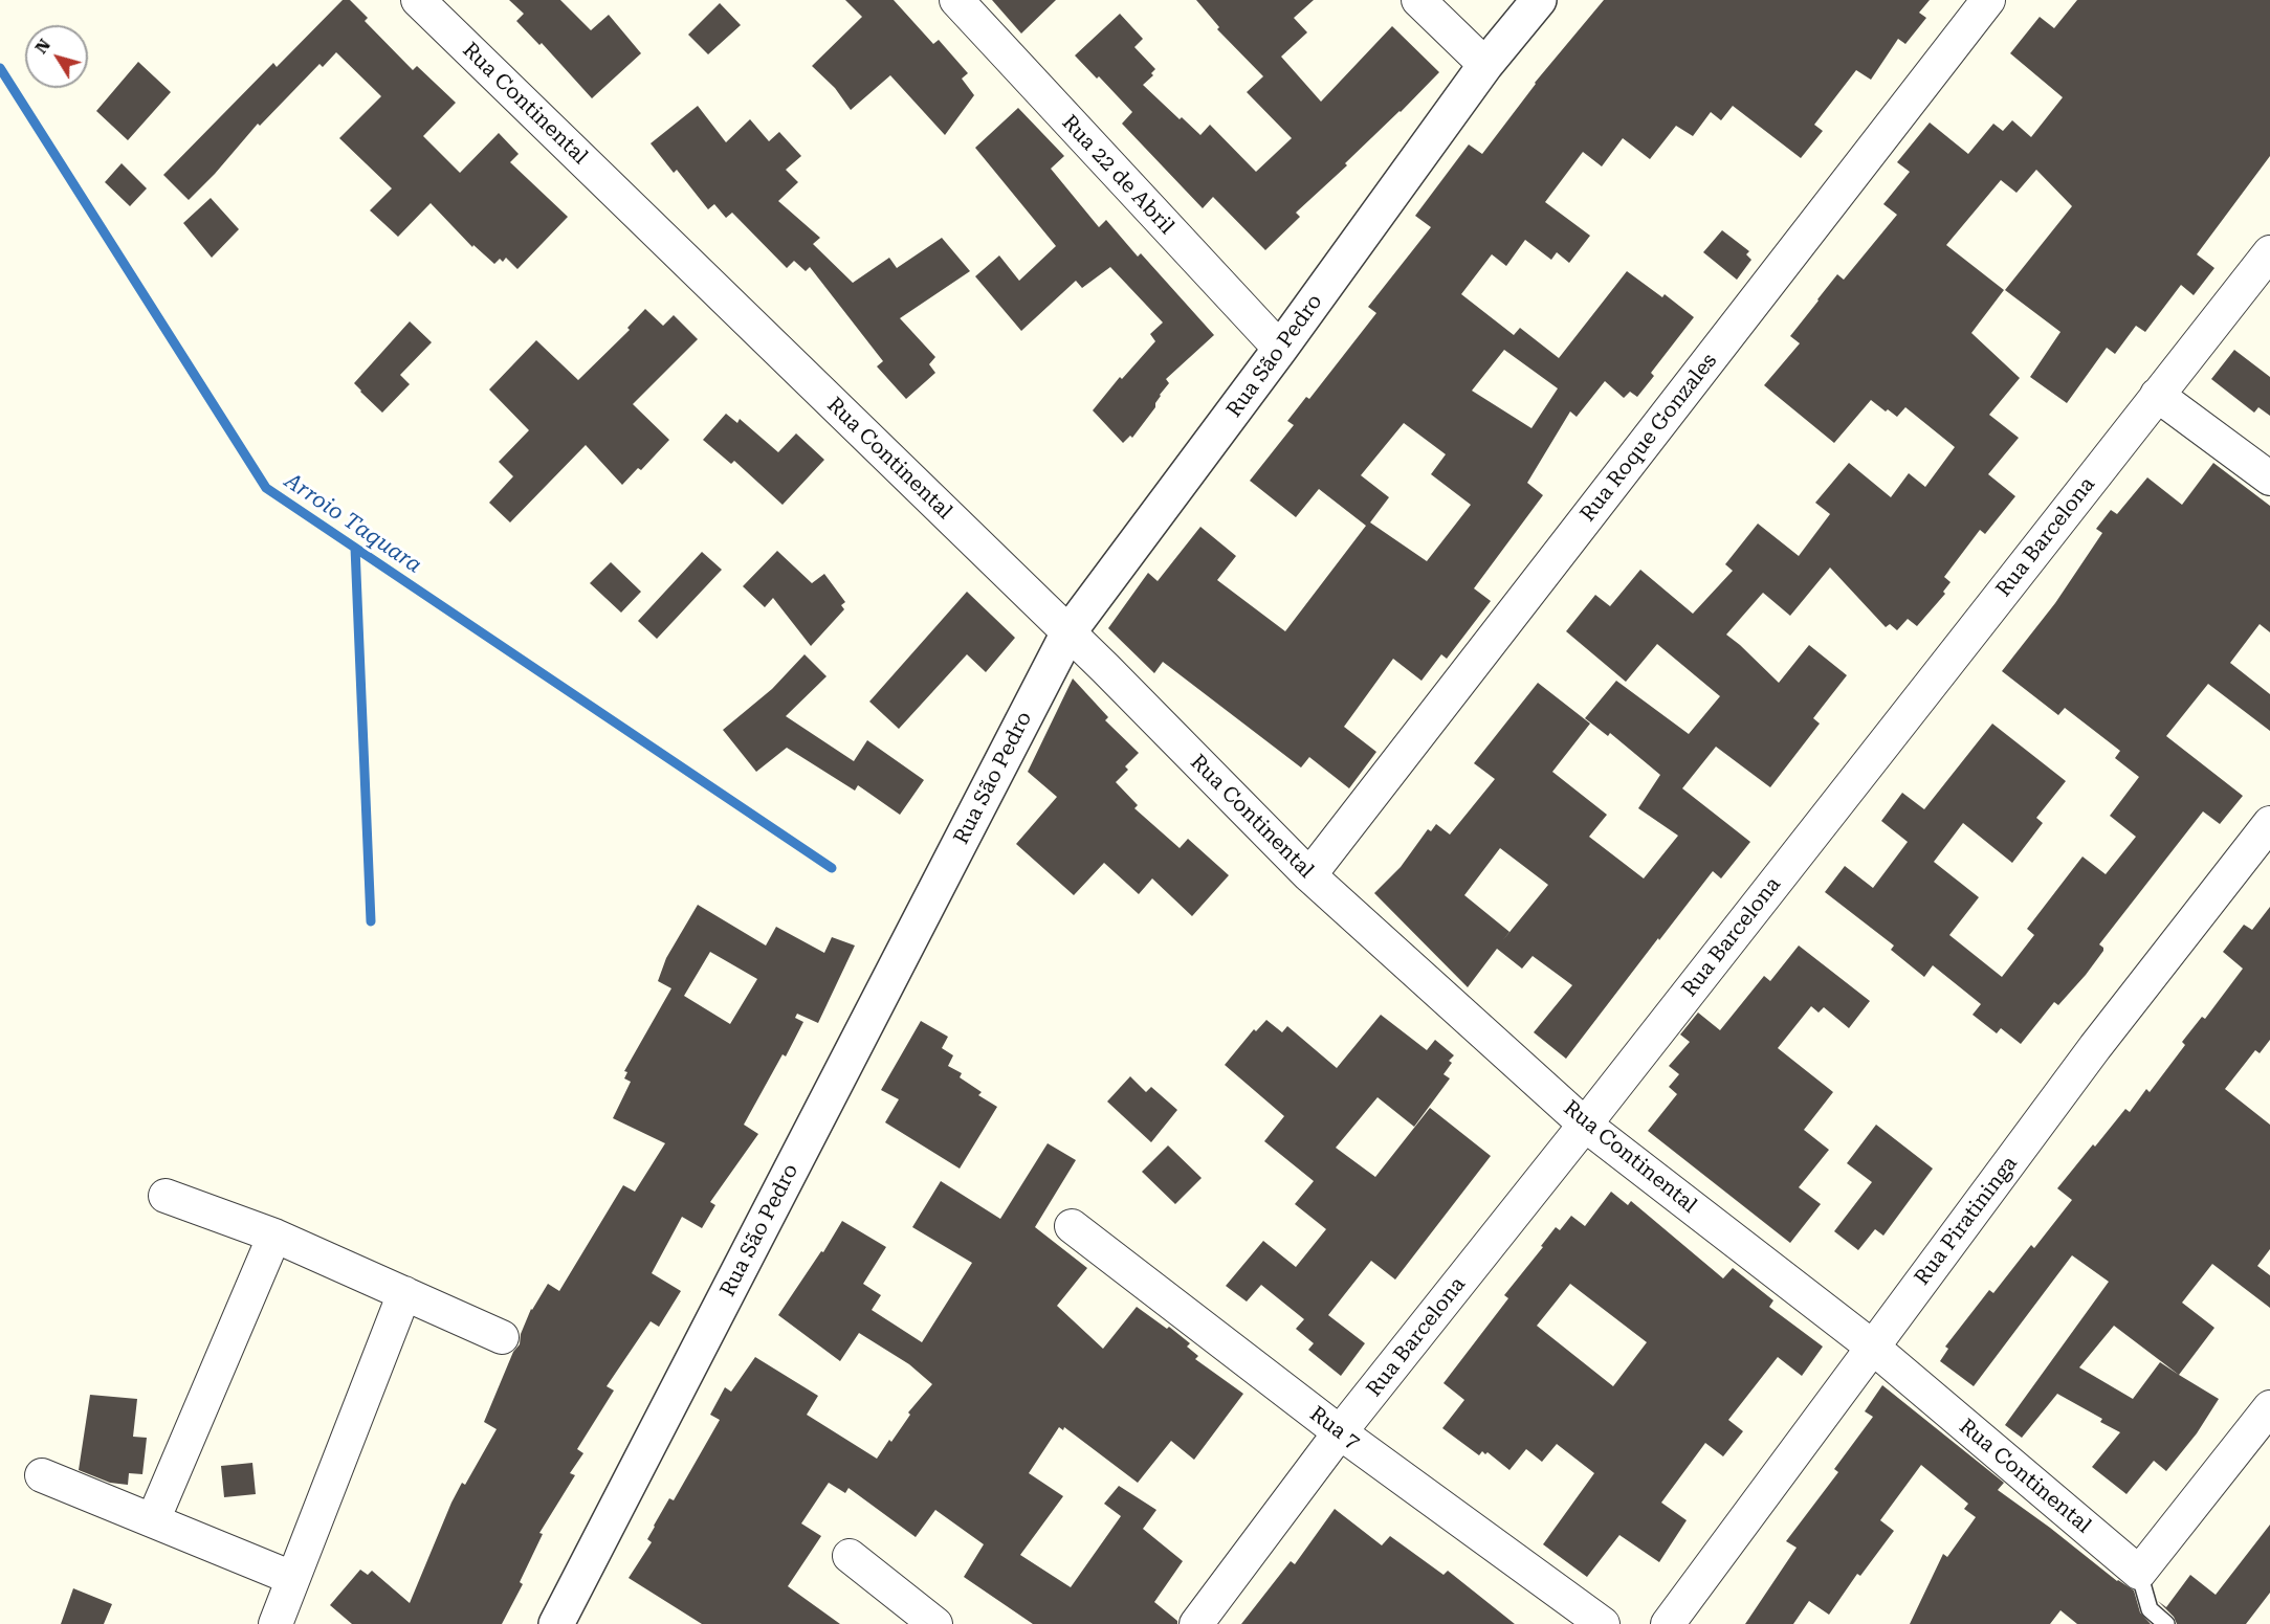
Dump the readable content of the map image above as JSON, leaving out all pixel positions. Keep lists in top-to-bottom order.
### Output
{
  "streets": {
    "street": [
      "Rua Continental",
      "Rua 22 de Abril",
      "Rua São Pedro",
      "Rua Roque Gonzales",
      "Rua Barcelona",
      "Rua Piratininga",
      "Rua 7"
    ]
  },
  "crossings": [
    ["Rua Continental", "Rua São Pedro"],
    ["Rua Continental", "Rua Roque Gonzales"],
    ["Rua Continental", "Rua Barcelona"],
    ["Rua Continental", "Rua Piratininga"],
    ["Rua 22 de Abril", "Rua São Pedro"],
    ["Rua Barcelona", "Rua 7"]
  ],
  "water": ["Arroio Taquara"],
  "north": "top left"
}
